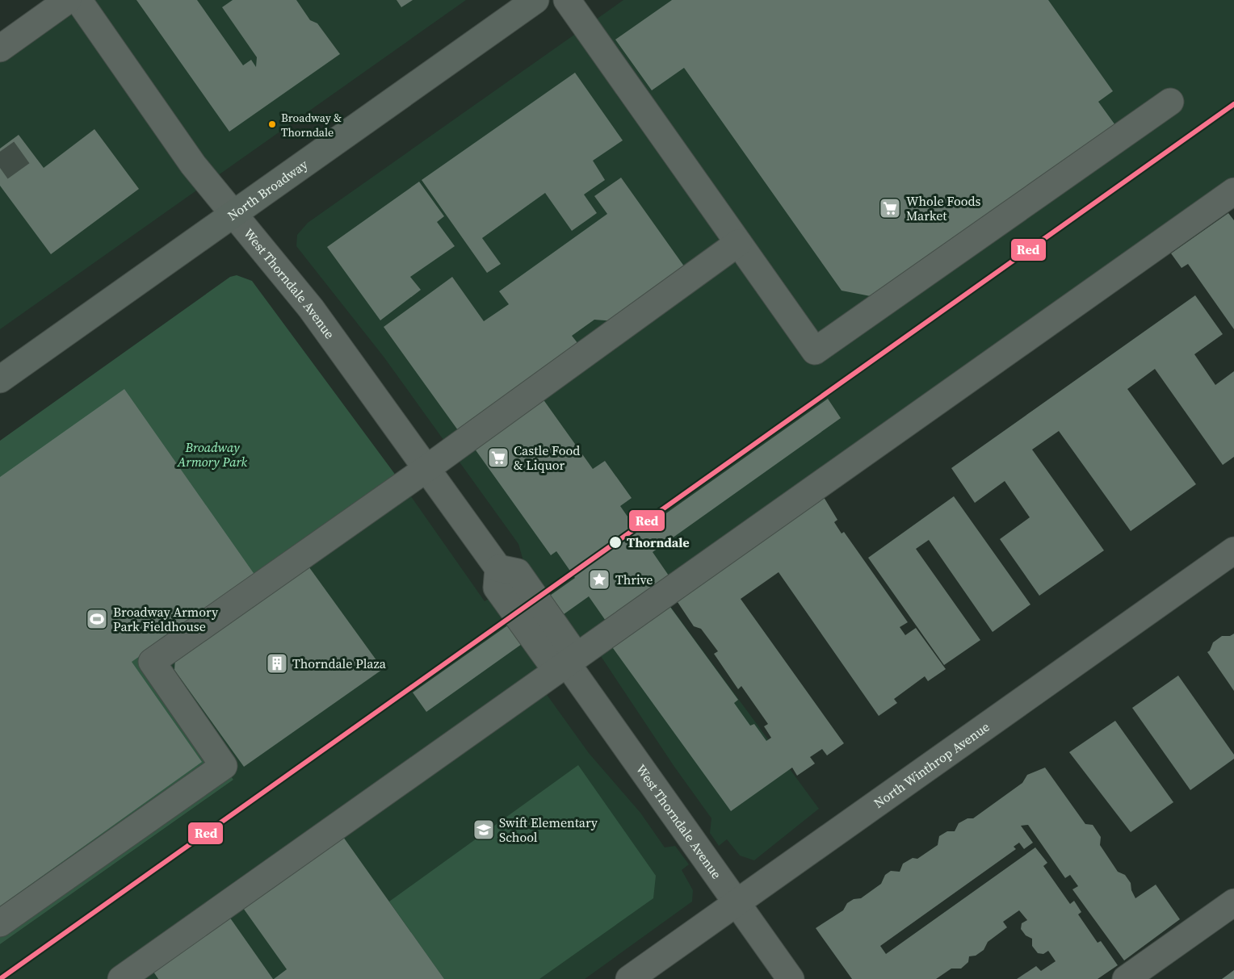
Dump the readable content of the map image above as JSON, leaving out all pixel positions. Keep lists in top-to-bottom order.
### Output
{
  "streets": {
    "main road": ["North Broadway"],
    "street": ["West Thorndale Avenue", "North Winthrop Avenue"]
  },
  "crossings": [
    ["North Broadway", "West Thorndale Avenue"],
    ["West Thorndale Avenue", "North Winthrop Avenue"]
  ],
  "parks": ["Broadway Armory Park"],
  "places": {
    "other": ["Broadway & Thorndale", "Thorndale"],
    "supermarket": ["Whole Foods Market", "Castle Food & Liquor"],
    "place": ["Thrive"],
    "sports": ["Broadway Armory Park Fieldhouse"],
    "building": ["Thorndale Plaza"],
    "school or university": ["Swift Elementary School"]
  },
  "lines": ["transit line Red"]
}
